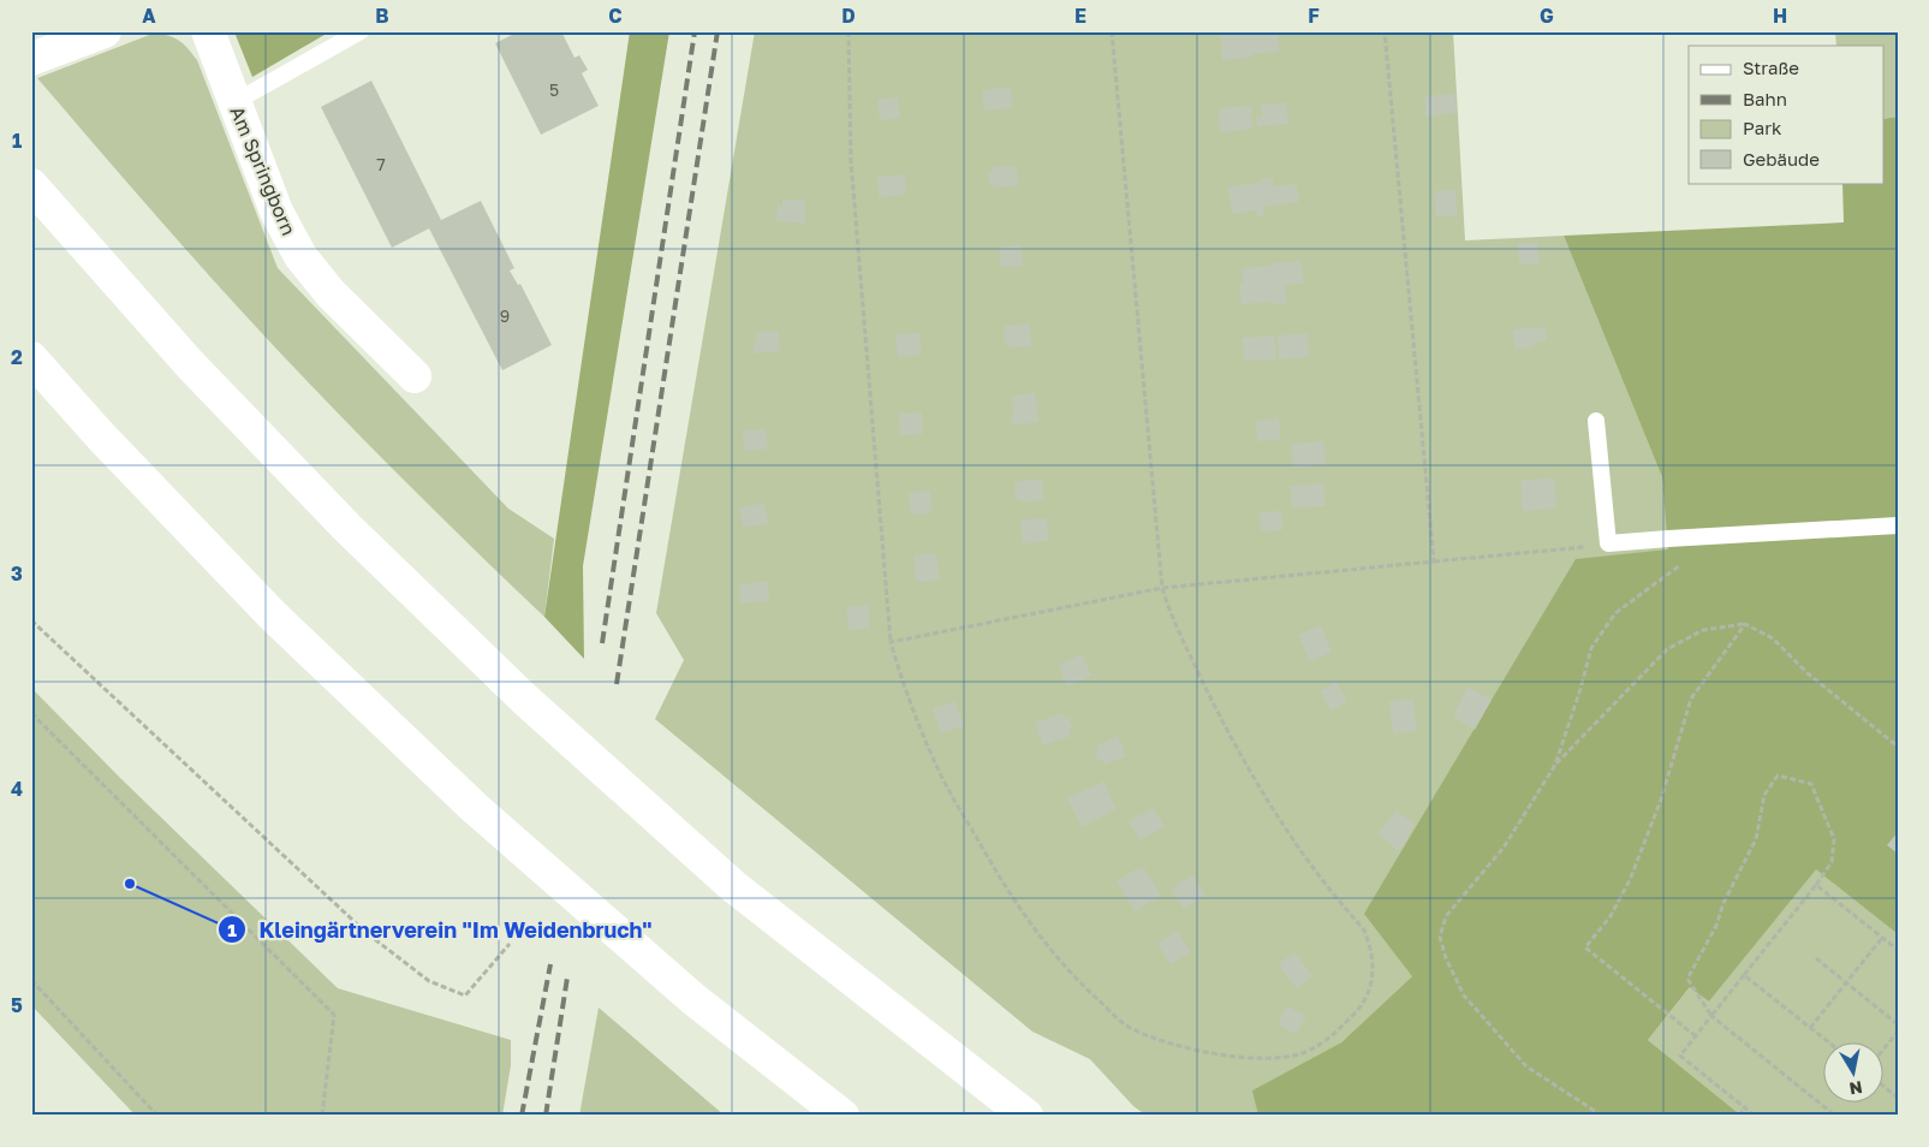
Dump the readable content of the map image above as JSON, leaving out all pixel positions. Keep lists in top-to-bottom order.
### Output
{
  "streets": {
    "main road": ["Am Springborn"]
  },
  "places": ["Kleingärtnerverein \"Im Weidenbruch\""],
  "house_numbers": ["5", "7", "9"],
  "legend": [
    "Straße",
    "Bahn",
    "Park",
    "Gebäude"
  ],
  "north": "bottom",
  "grid": {
    "columns": [
      "A",
      "B",
      "C",
      "D",
      "E",
      "F",
      "G",
      "H"
    ],
    "rows": [
      "1",
      "2",
      "3",
      "4",
      "5"
    ]
  }
}
